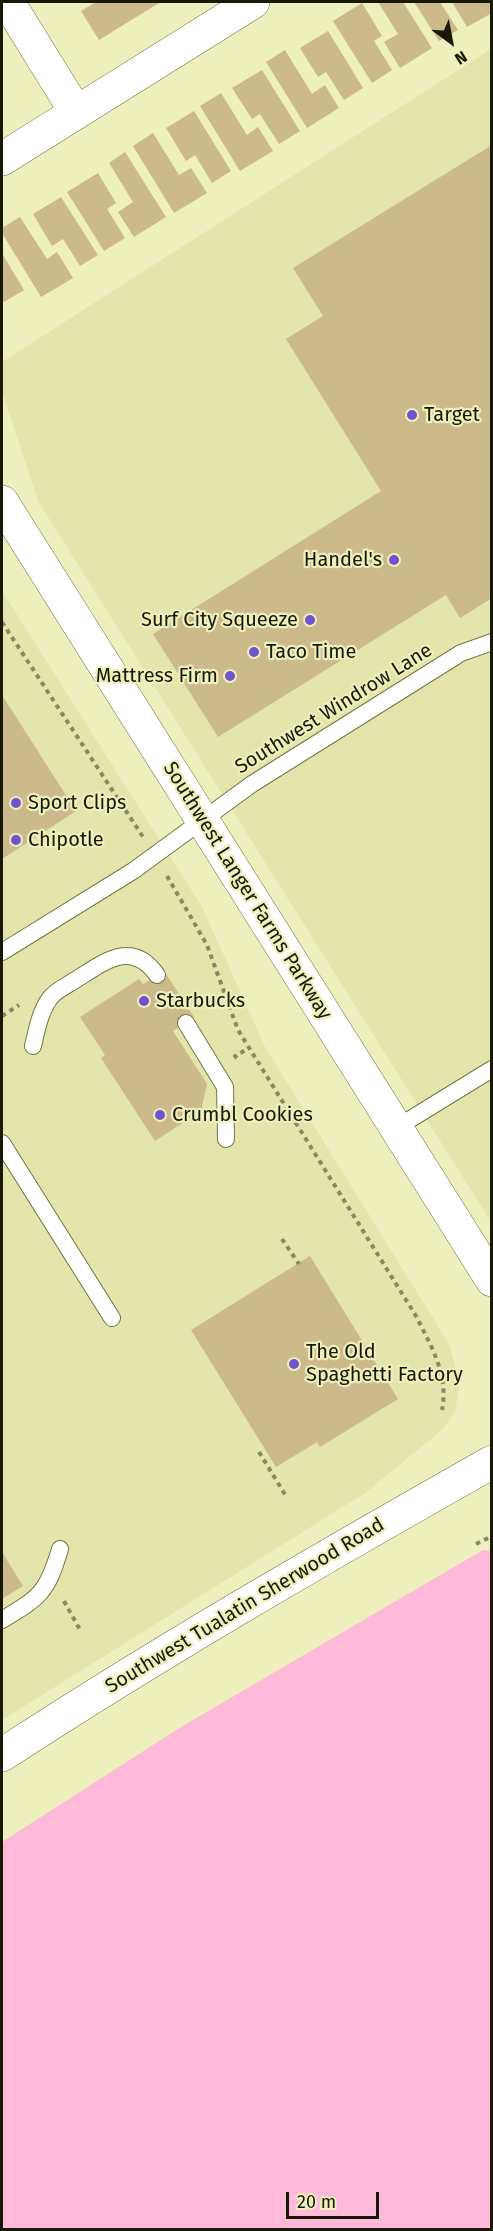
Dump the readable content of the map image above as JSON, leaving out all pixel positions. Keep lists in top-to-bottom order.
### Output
{
  "streets": {
    "main road": ["Southwest Langer Farms Parkway", "Southwest Tualatin Sherwood Road"],
    "lane": ["Southwest Windrow Lane"]
  },
  "crossings": [
    ["Southwest Windrow Lane", "Southwest Langer Farms Parkway"]
  ],
  "places": [
    "Target",
    "Handel's",
    "Surf City Squeeze",
    "Taco Time",
    "Mattress Firm",
    "Sport Clips",
    "Chipotle",
    "Starbucks",
    "Crumbl Cookies",
    "The Old Spaghetti Factory"
  ],
  "scale_bar": "20 m",
  "north": "bottom right"
}
